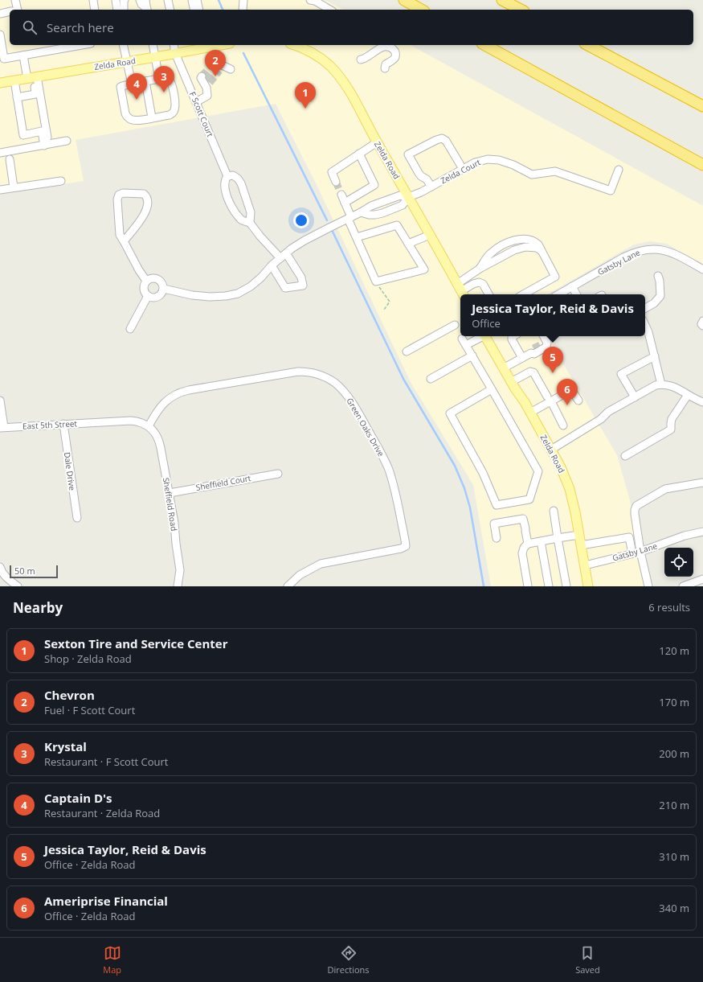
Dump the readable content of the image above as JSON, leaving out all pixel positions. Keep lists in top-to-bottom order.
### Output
{
  "streets": {
    "main road": ["Zelda Road"],
    "street": [
      "F Scott Court",
      "Zelda Court",
      "Gatsby Lane",
      "East 5th Street",
      "Green Oaks Drive",
      "Dale Drive",
      "Sheffield Court",
      "Sheffield Road"
    ]
  },
  "crossings": [
    ["Zelda Road", "F Scott Court"],
    ["Zelda Road", "Zelda Court"],
    ["Zelda Road", "Gatsby Lane"],
    ["East 5th Street", "Green Oaks Drive"],
    ["East 5th Street", "Dale Drive"],
    ["East 5th Street", "Sheffield Road"],
    ["Green Oaks Drive", "Sheffield Road"],
    ["Sheffield Court", "Sheffield Road"]
  ],
  "scale_bar": "50 m",
  "page": {
    "search": "Search here",
    "pins": [
      "2",
      "3",
      "4",
      "1",
      "5",
      "6"
    ],
    "popup": ["Jessica Taylor, Reid & Davis", "Office"],
    "scale": "50 m",
    "heading": ["Nearby", "6 results"],
    "list": [
      {
        "mark": "1",
        "name": "Sexton Tire and Service Center",
        "note": "Shop · Zelda Road",
        "value": "120 m"
      },
      {
        "mark": "2",
        "name": "Chevron",
        "note": "Fuel · F Scott Court",
        "value": "170 m"
      },
      {
        "mark": "3",
        "name": "Krystal",
        "note": "Restaurant · F Scott Court",
        "value": "200 m"
      },
      {
        "mark": "4",
        "name": "Captain D's",
        "note": "Restaurant · Zelda Road",
        "value": "210 m"
      },
      {
        "mark": "5",
        "name": "Jessica Taylor, Reid & Davis",
        "note": "Office · Zelda Road",
        "value": "310 m"
      },
      {
        "mark": "6",
        "name": "Ameriprise Financial",
        "note": "Office · Zelda Road",
        "value": "340 m"
      }
    ],
    "nav": ["Map", "Directions", "Saved"]
  }
}
